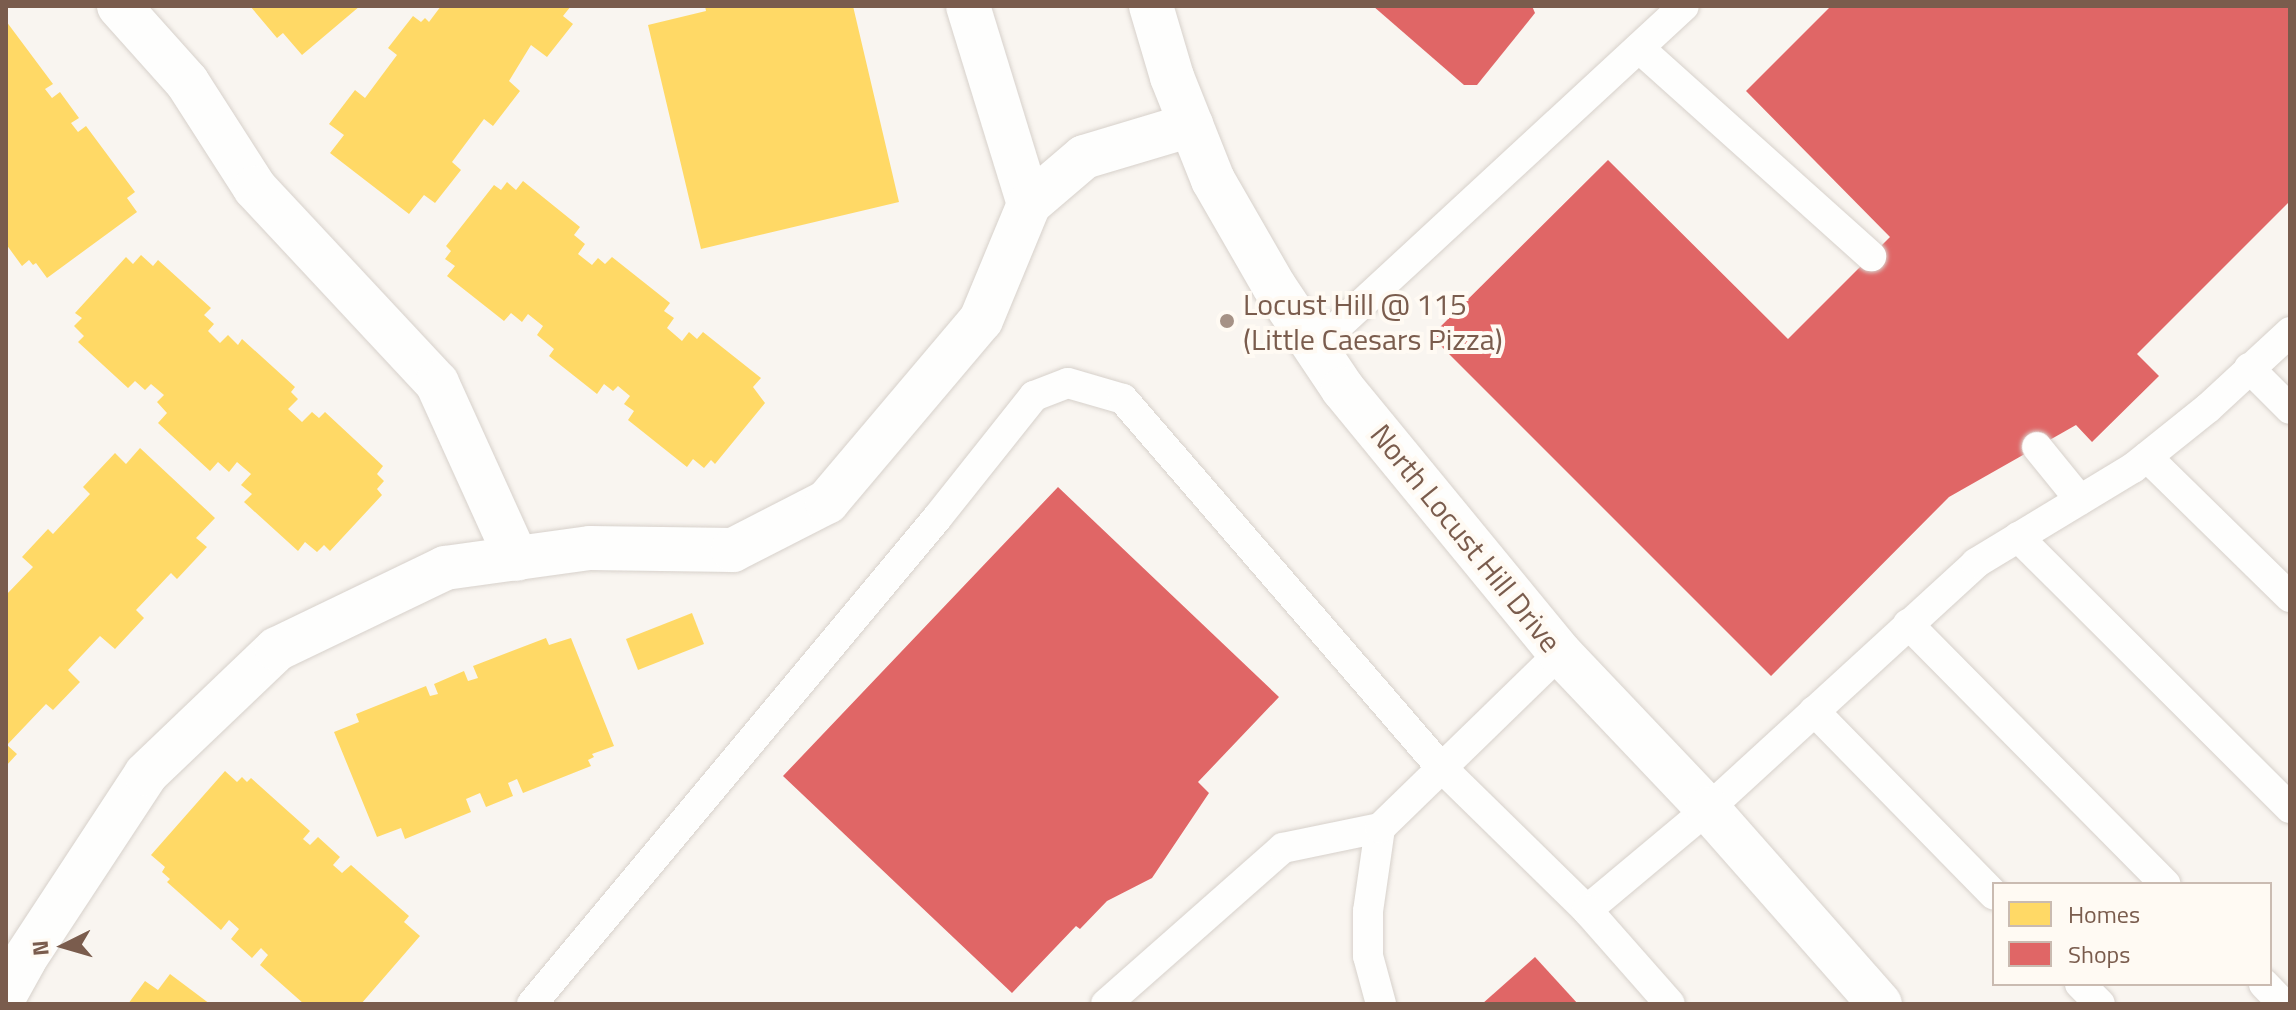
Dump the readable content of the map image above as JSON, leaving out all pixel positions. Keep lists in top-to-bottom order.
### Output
{
  "streets": {
    "street": ["North Locust Hill Drive"]
  },
  "places": ["Locust Hill @ 115 (Little Caesars Pizza)"],
  "legend": ["Homes", "Shops"],
  "north": "left"
}
